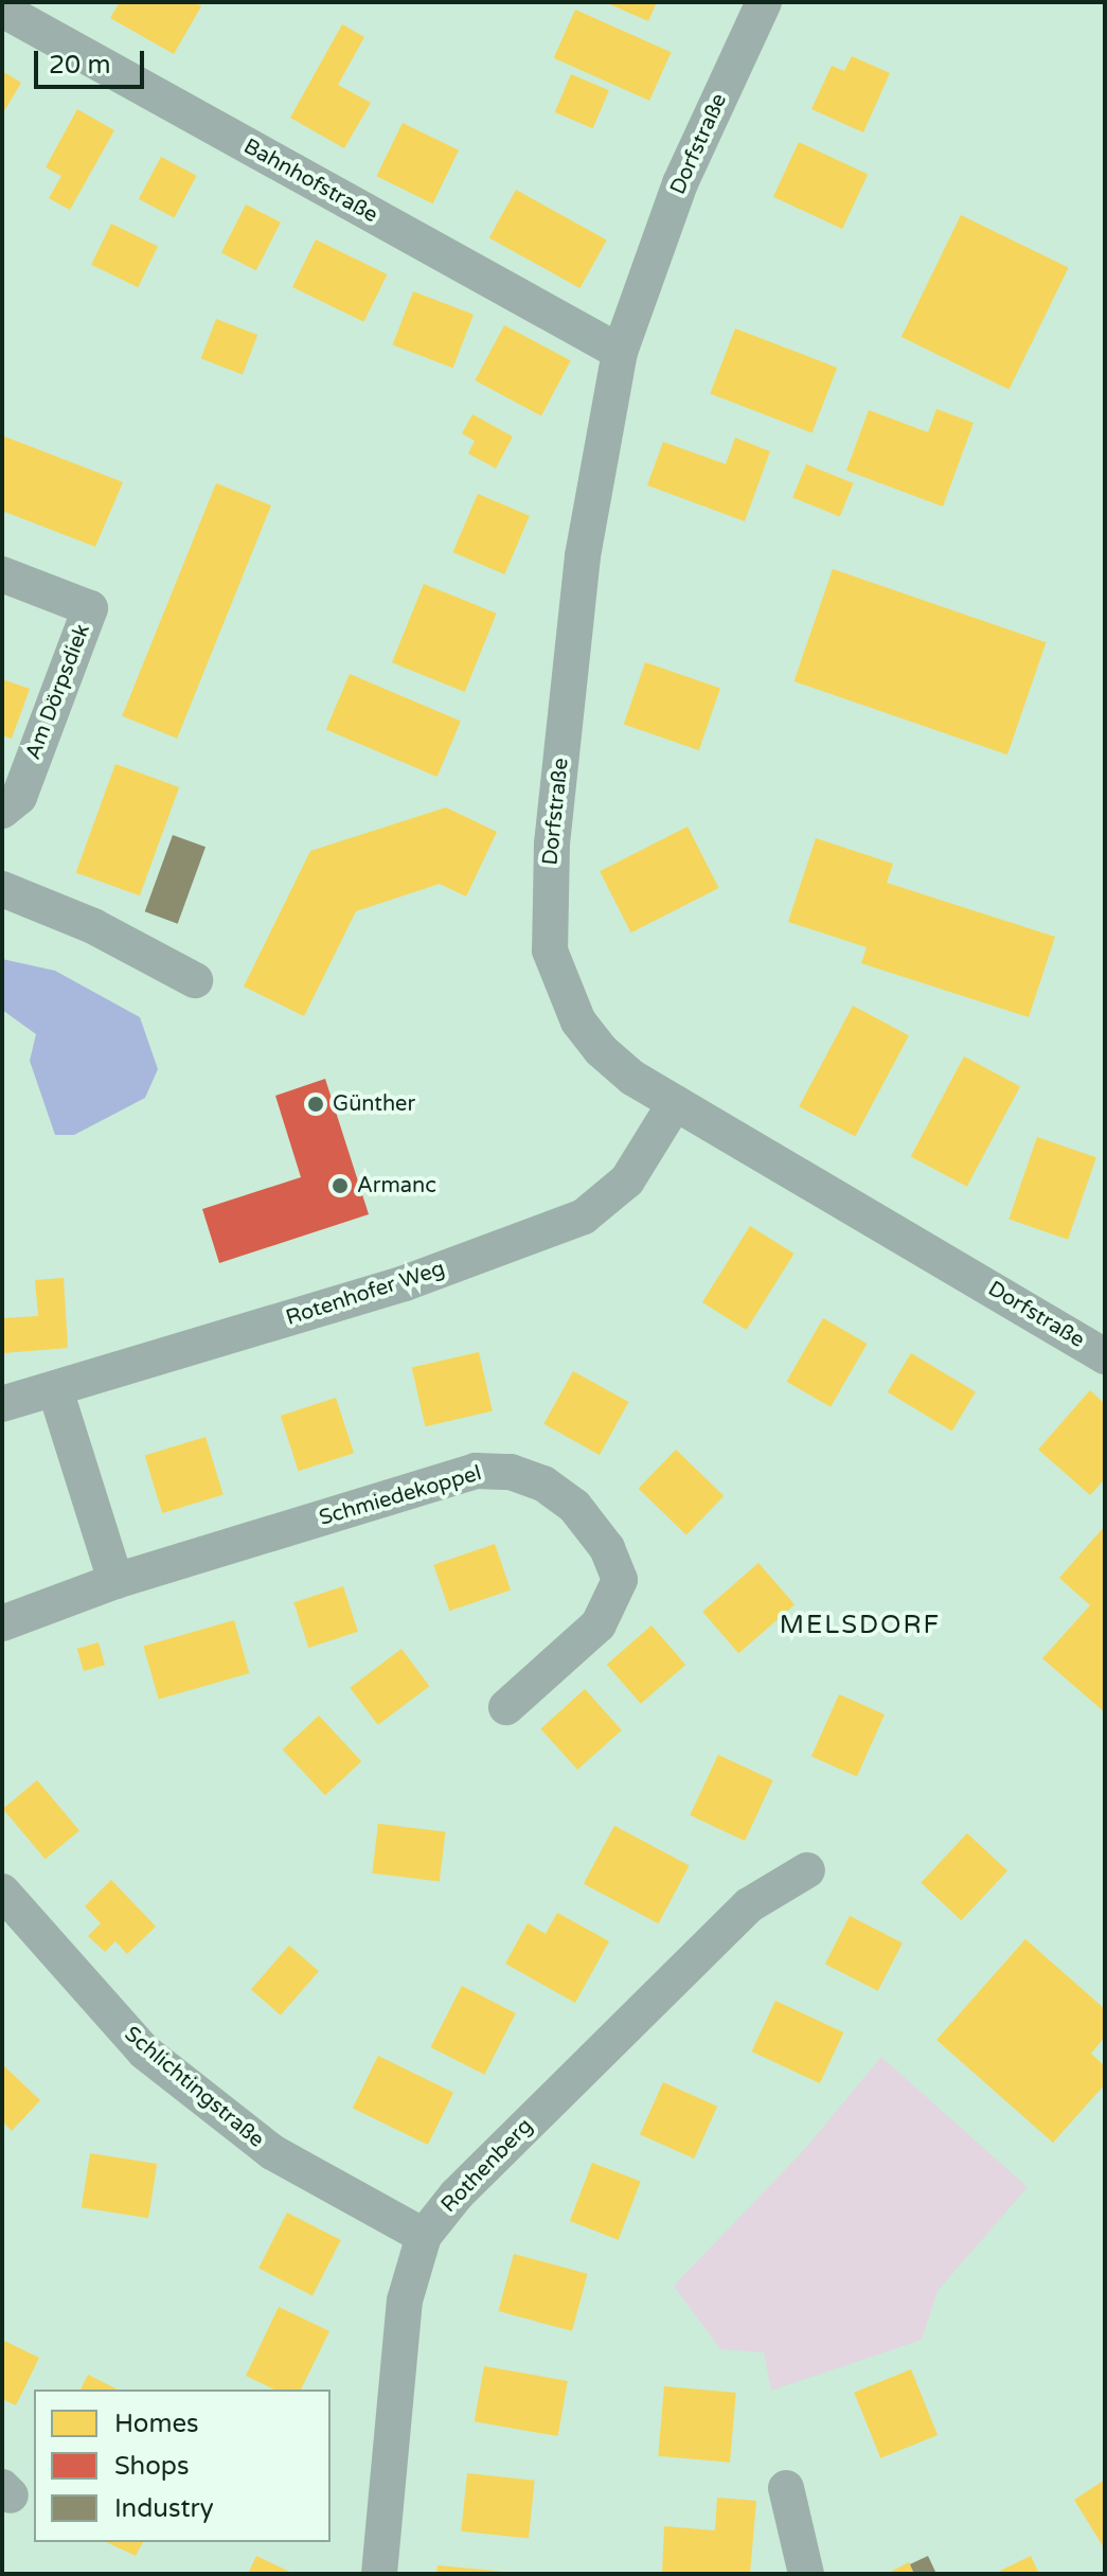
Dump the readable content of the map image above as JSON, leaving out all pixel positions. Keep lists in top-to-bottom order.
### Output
{
  "streets": {
    "street": [
      "Dorfstraße",
      "Bahnhofstraße",
      "Am Dörpsdiek",
      "Rotenhofer Weg",
      "Schmiedekoppel",
      "Schlichtingstraße",
      "Rothenberg"
    ]
  },
  "crossings": [
    ["Dorfstraße", "Bahnhofstraße"],
    ["Dorfstraße", "Rotenhofer Weg"],
    ["Schlichtingstraße", "Rothenberg"]
  ],
  "districts": ["MELSDORF"],
  "places": ["Günther", "Armanc"],
  "legend": ["Homes", "Shops", "Industry"],
  "scale_bar": "20 m"
}
